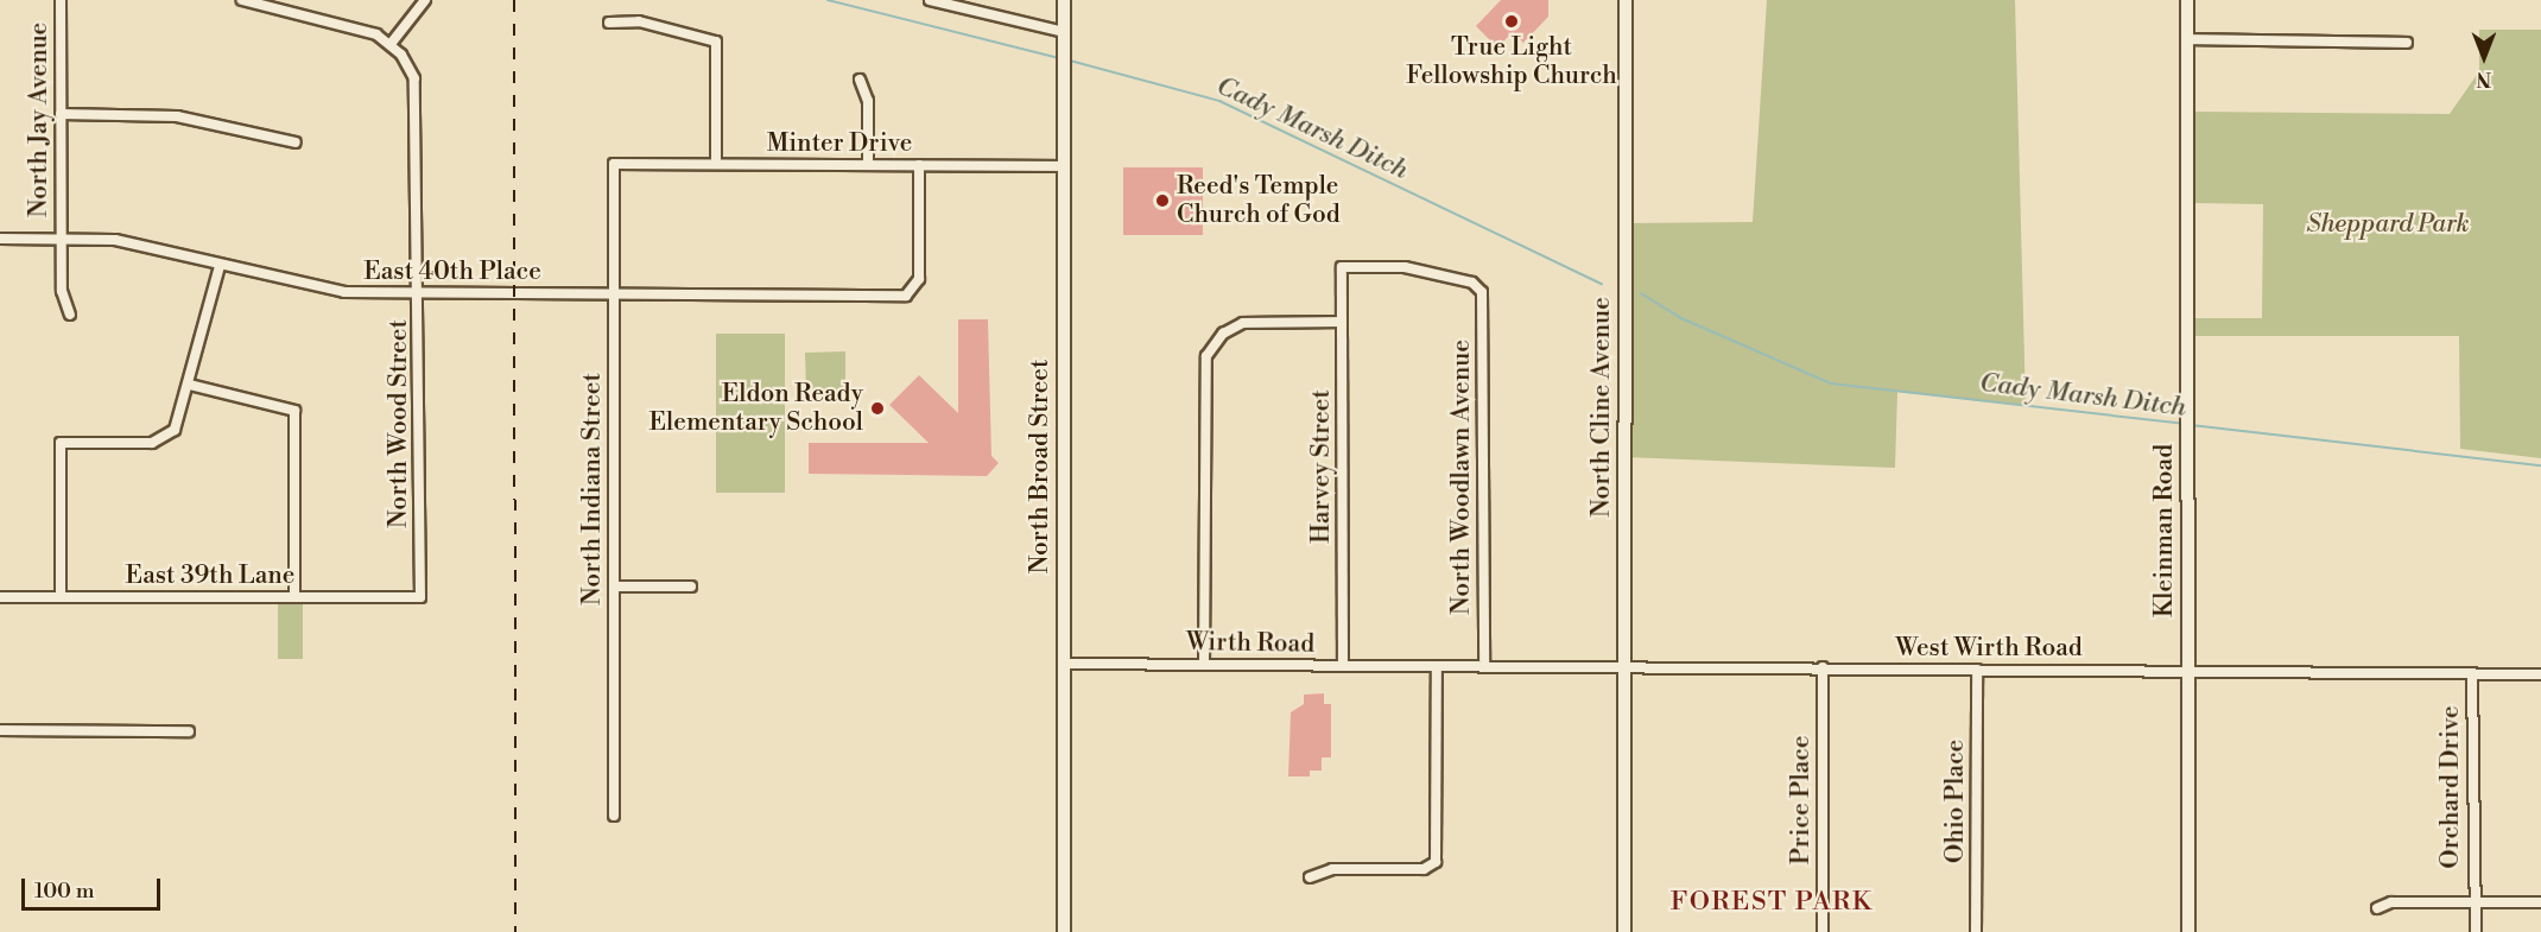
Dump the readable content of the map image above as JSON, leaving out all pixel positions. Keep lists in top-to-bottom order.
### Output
{
  "streets": {
    "street": [
      "North Jay Avenue",
      "Minter Drive",
      "East 40th Place",
      "North Cline Avenue",
      "North Wood Street",
      "North Broad Street",
      "Harvey Street",
      "North Woodlawn Avenue",
      "North Indiana Street",
      "Kleinman Road",
      "East 39th Lane",
      "Wirth Road",
      "West Wirth Road",
      "Orchard Drive",
      "Price Place",
      "Ohio Place"
    ]
  },
  "crossings": [
    ["North Jay Avenue", "East 40th Place"],
    ["Minter Drive", "East 40th Place"],
    ["Minter Drive", "North Broad Street"],
    ["Minter Drive", "North Indiana Street"],
    ["East 40th Place", "North Wood Street"],
    ["East 40th Place", "North Indiana Street"],
    ["North Cline Avenue", "West Wirth Road"],
    ["North Wood Street", "East 39th Lane"],
    ["North Broad Street", "Wirth Road"],
    ["Harvey Street", "North Woodlawn Avenue"],
    ["Harvey Street", "Wirth Road"],
    ["North Woodlawn Avenue", "West Wirth Road"],
    ["Kleinman Road", "West Wirth Road"],
    ["Wirth Road", "West Wirth Road"],
    ["West Wirth Road", "Orchard Drive"],
    ["West Wirth Road", "Price Place"],
    ["West Wirth Road", "Ohio Place"]
  ],
  "districts": ["FOREST PARK"],
  "water": ["Cady Marsh Ditch"],
  "parks": ["Sheppard Park"],
  "places": ["True Light Fellowship Church", "Reed's Temple Church of God", "Eldon Ready Elementary School"],
  "scale_bar": "100 m",
  "north": "bottom"
}
